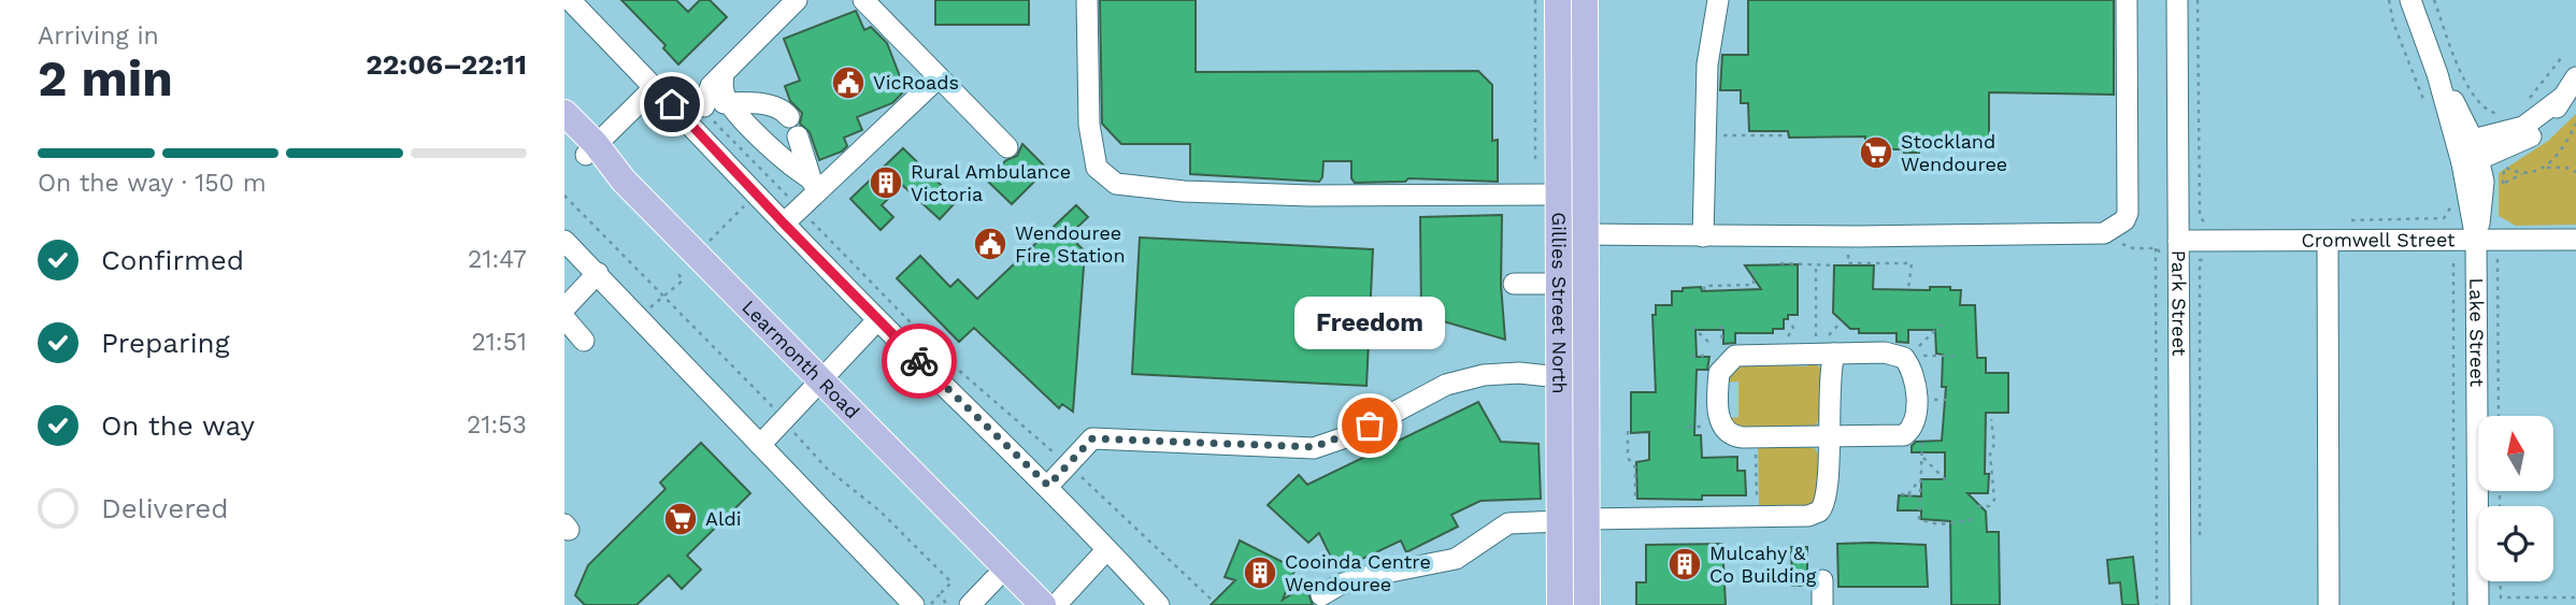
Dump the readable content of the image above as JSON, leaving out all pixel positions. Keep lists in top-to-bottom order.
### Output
{
  "streets": {
    "main road": ["Gillies Street North", "Learmonth Road"],
    "street": ["Cromwell Street", "Park Street", "Lake Street"]
  },
  "crossings": [
    ["Cromwell Street", "Park Street"],
    ["Cromwell Street", "Lake Street"]
  ],
  "places": {
    "public building": ["VicRoads", "Wendouree Fire Station"],
    "supermarket": ["Stockland Wendouree", "Aldi"],
    "building": ["Rural Ambulance Victoria", "Mulcahy & Co Building", "Cooinda Centre Wendouree"],
    "other": ["Freedom"]
  },
  "north": "top",
  "page": {
    "heading": ["2 min", "Arriving in", "22:06–22:11"],
    "bar": "On the way · 150 m",
    "list": [
      ["Confirmed", "21:47"],
      ["Preparing", "21:51"],
      ["On the way", "21:53"],
      "Delivered"
    ],
    "bubble": "Freedom"
  }
}
